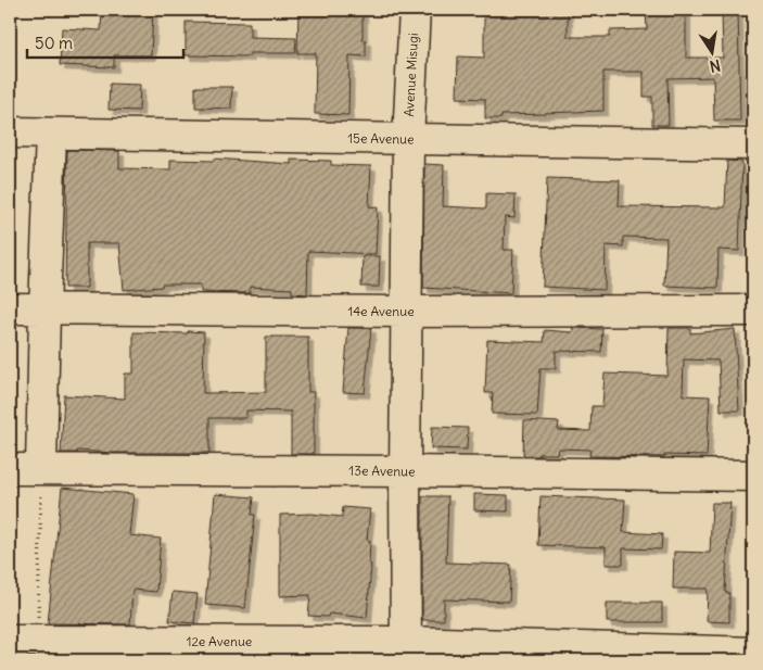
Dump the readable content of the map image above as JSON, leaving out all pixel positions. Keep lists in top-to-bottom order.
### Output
{
  "streets": {
    "street": [
      "Avenue Misugi",
      "15e Avenue",
      "14e Avenue",
      "13e Avenue",
      "12e Avenue"
    ]
  },
  "crossings": [
    ["Avenue Misugi", "15e Avenue"],
    ["Avenue Misugi", "14e Avenue"],
    ["Avenue Misugi", "13e Avenue"],
    ["Avenue Misugi", "12e Avenue"]
  ],
  "scale_bar": "50 m",
  "north": "bottom"
}
